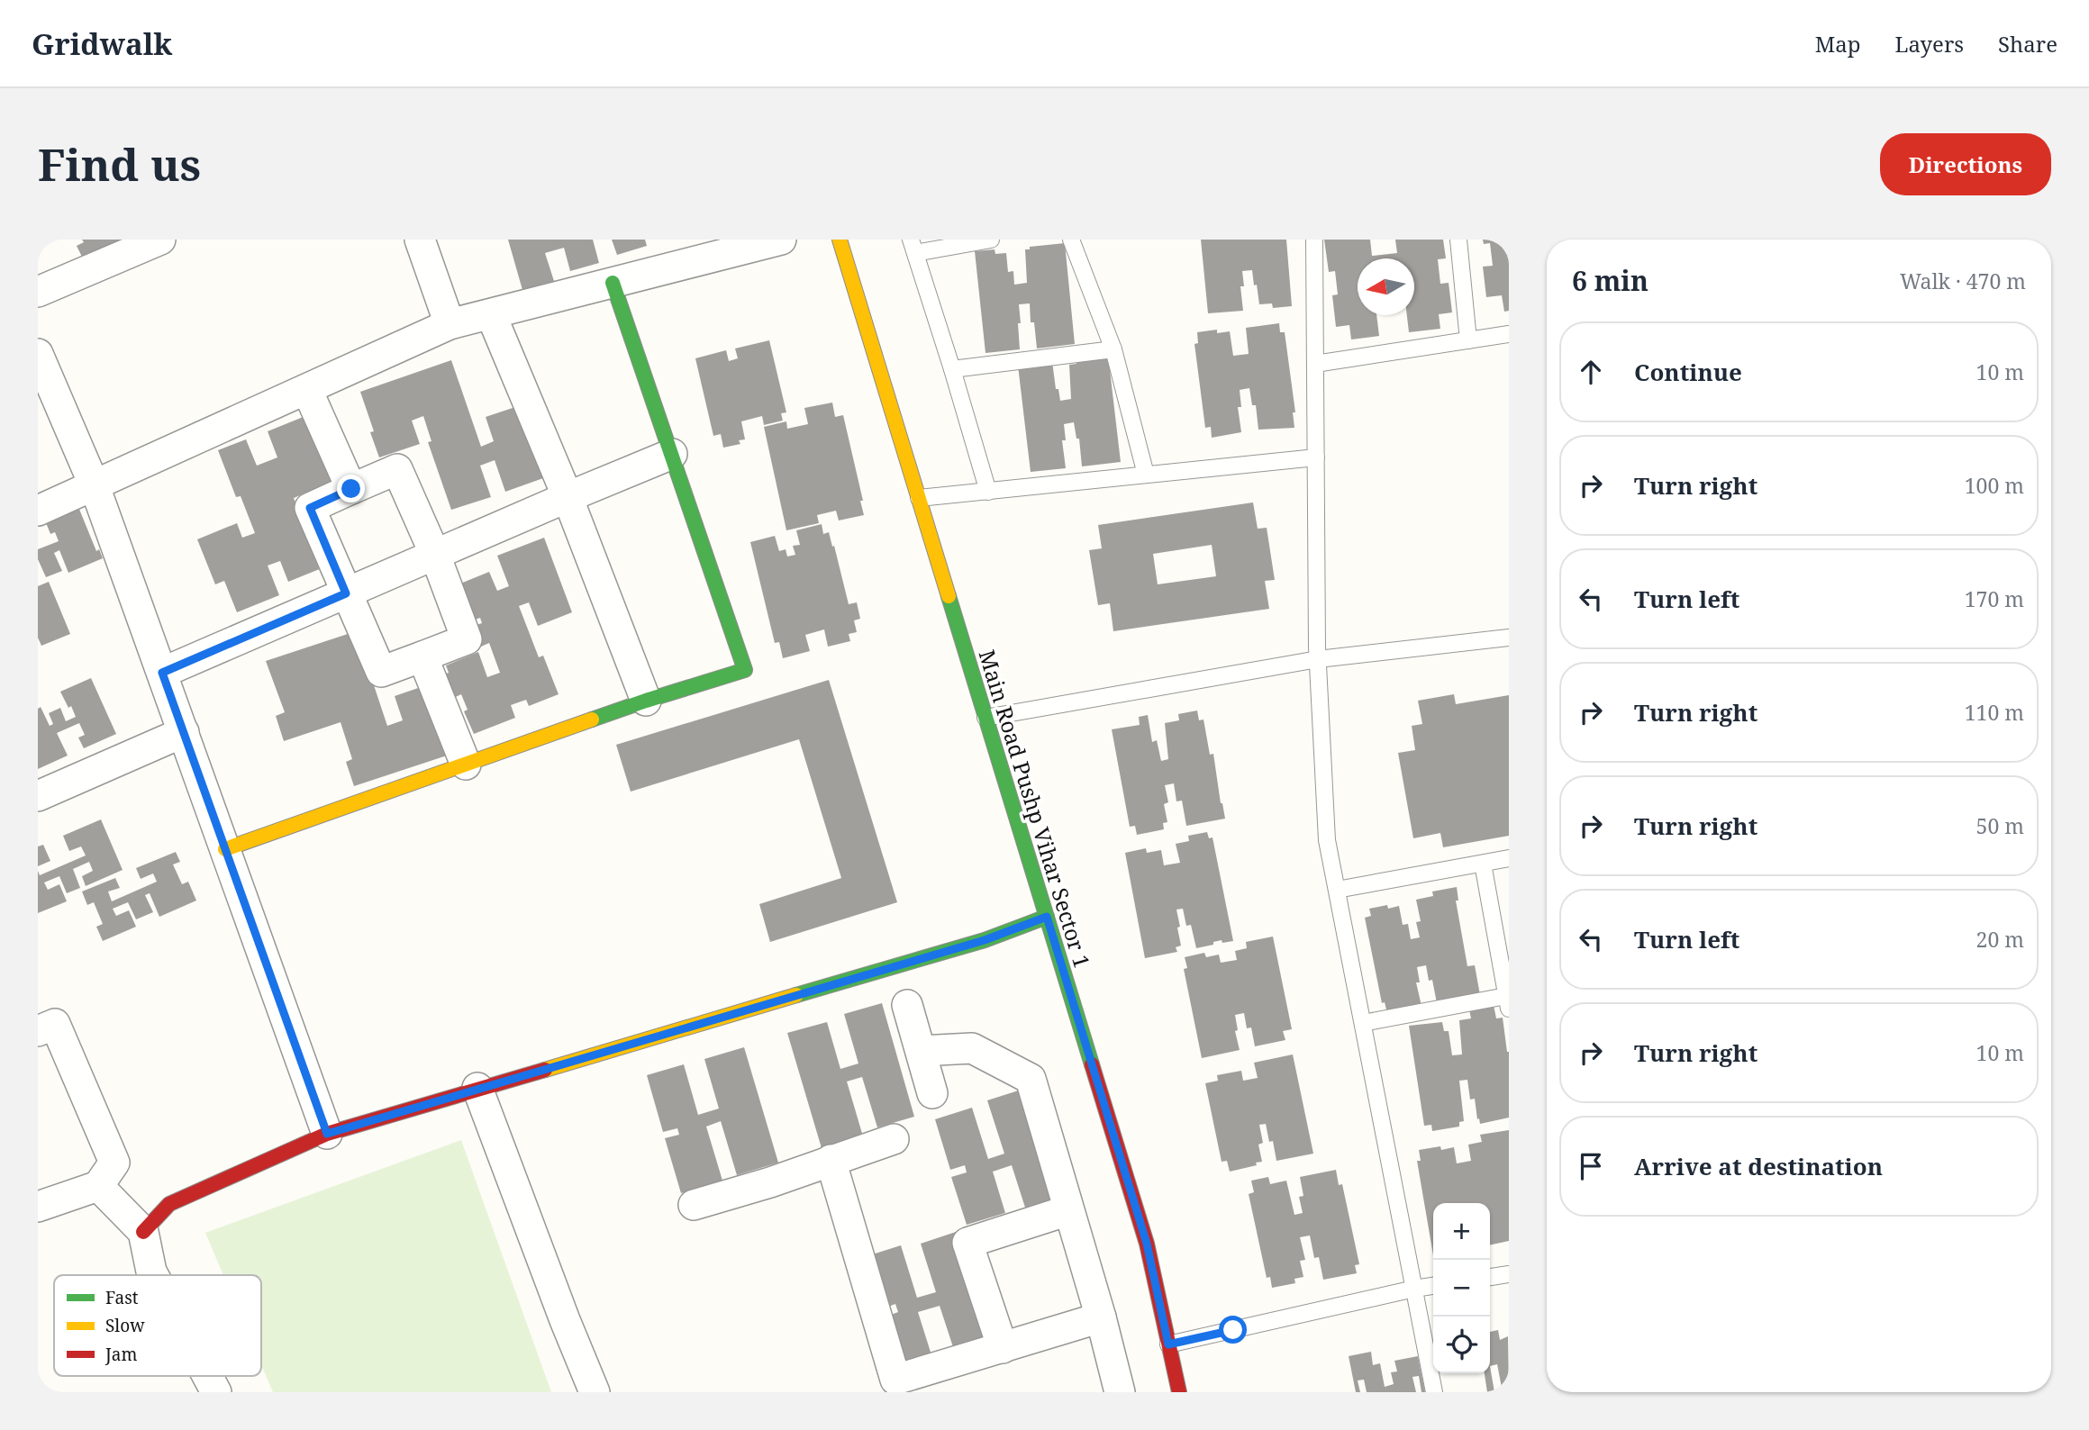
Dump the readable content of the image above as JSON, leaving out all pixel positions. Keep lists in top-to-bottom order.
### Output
{
  "streets": {
    "street": ["Main Road Pushp Vihar Sector 1"]
  },
  "legend": ["Fast", "Slow", "Jam"],
  "north": "left",
  "page": {
    "header": "Gridwalk",
    "nav": ["Map", "Layers", "Share"],
    "buttons": "Directions",
    "title": "Find us",
    "heading": ["6 min", "Walk · 470 m"],
    "list": [
      ["Continue", "10 m"],
      ["Turn right", "100 m"],
      ["Turn left", "170 m"],
      ["Turn right", "110 m"],
      ["Turn right", "50 m"],
      ["Turn left", "20 m"],
      ["Turn right", "10 m"],
      "Arrive at destination"
    ],
    "map_buttons": ["+", "−"]
  }
}
